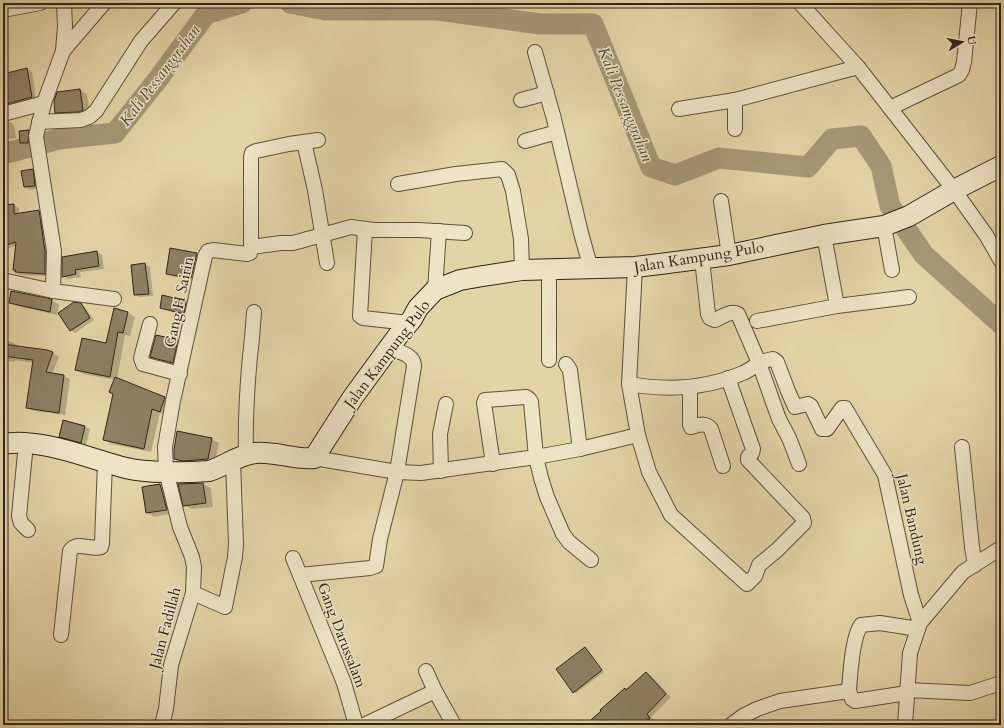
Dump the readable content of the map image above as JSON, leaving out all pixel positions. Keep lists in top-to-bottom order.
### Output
{
  "streets": {
    "street": [
      "Jalan Kampung Pulo",
      "Gang H Sairin",
      "Jalan Bandung",
      "Jalan Fadillah",
      "Gang Darussalam"
    ]
  },
  "crossings": [
    ["Gang H Sairin", "Jalan Fadillah"]
  ],
  "water": ["Kali Pessanggrahan"],
  "north": "right"
}
